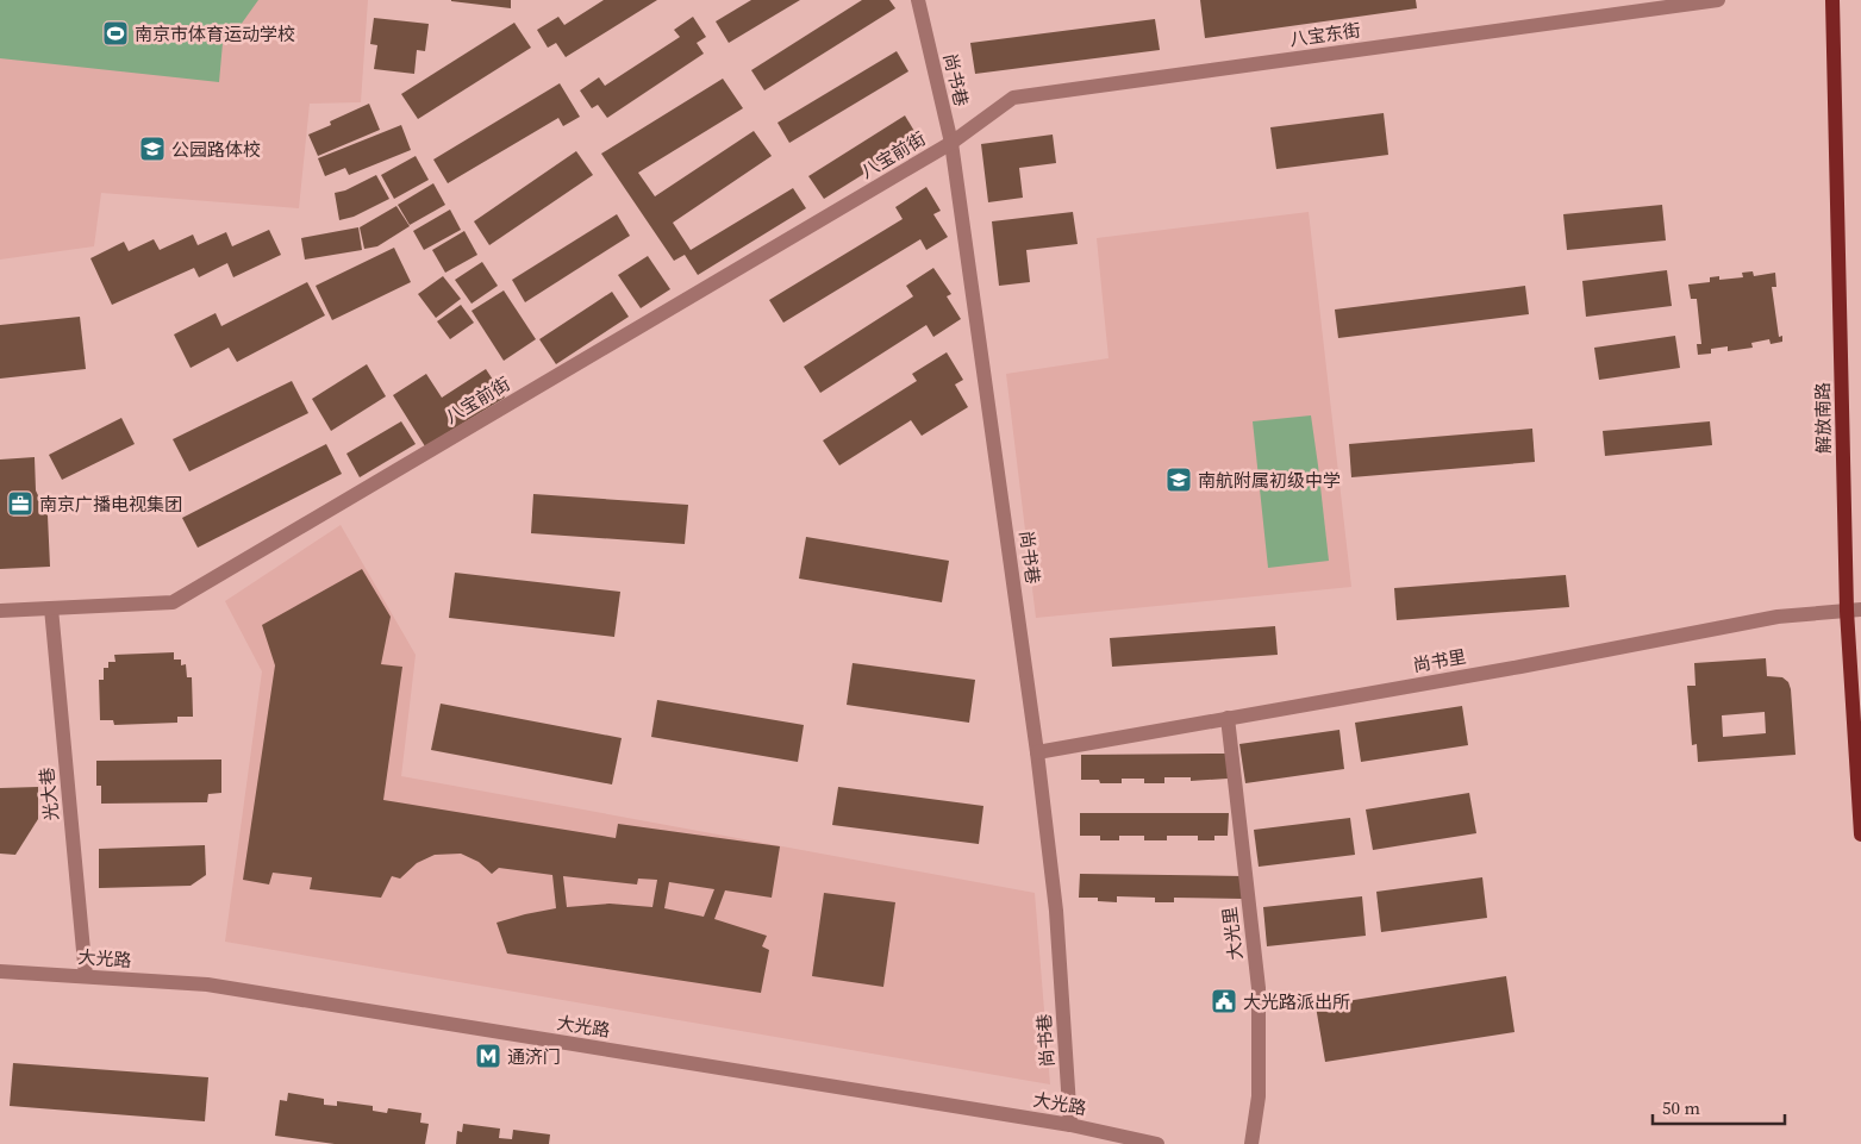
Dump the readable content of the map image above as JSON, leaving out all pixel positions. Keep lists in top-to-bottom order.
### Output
{
  "streets": {
    "street": [
      "八宝东街",
      "尚书巷",
      "八宝前街",
      "解放南路",
      "尚书里",
      "光大巷",
      "大光里",
      "大光路"
    ]
  },
  "crossings": [
    ["八宝东街", "尚书巷"],
    ["八宝东街", "八宝前街"],
    ["尚书巷", "八宝前街"],
    ["尚书巷", "尚书里"],
    ["尚书巷", "大光路"],
    ["八宝前街", "光大巷"],
    ["解放南路", "尚书里"],
    ["尚书里", "大光里"],
    ["光大巷", "大光路"]
  ],
  "places": {
    "sports": ["南京市体育运动学校"],
    "school or university": ["公园路体校", "南航附属初级中学"],
    "office": ["南京广播电视集团"],
    "public building": ["大光路派出所"],
    "metro station": ["通济门"]
  },
  "scale_bar": "50 m"
}
